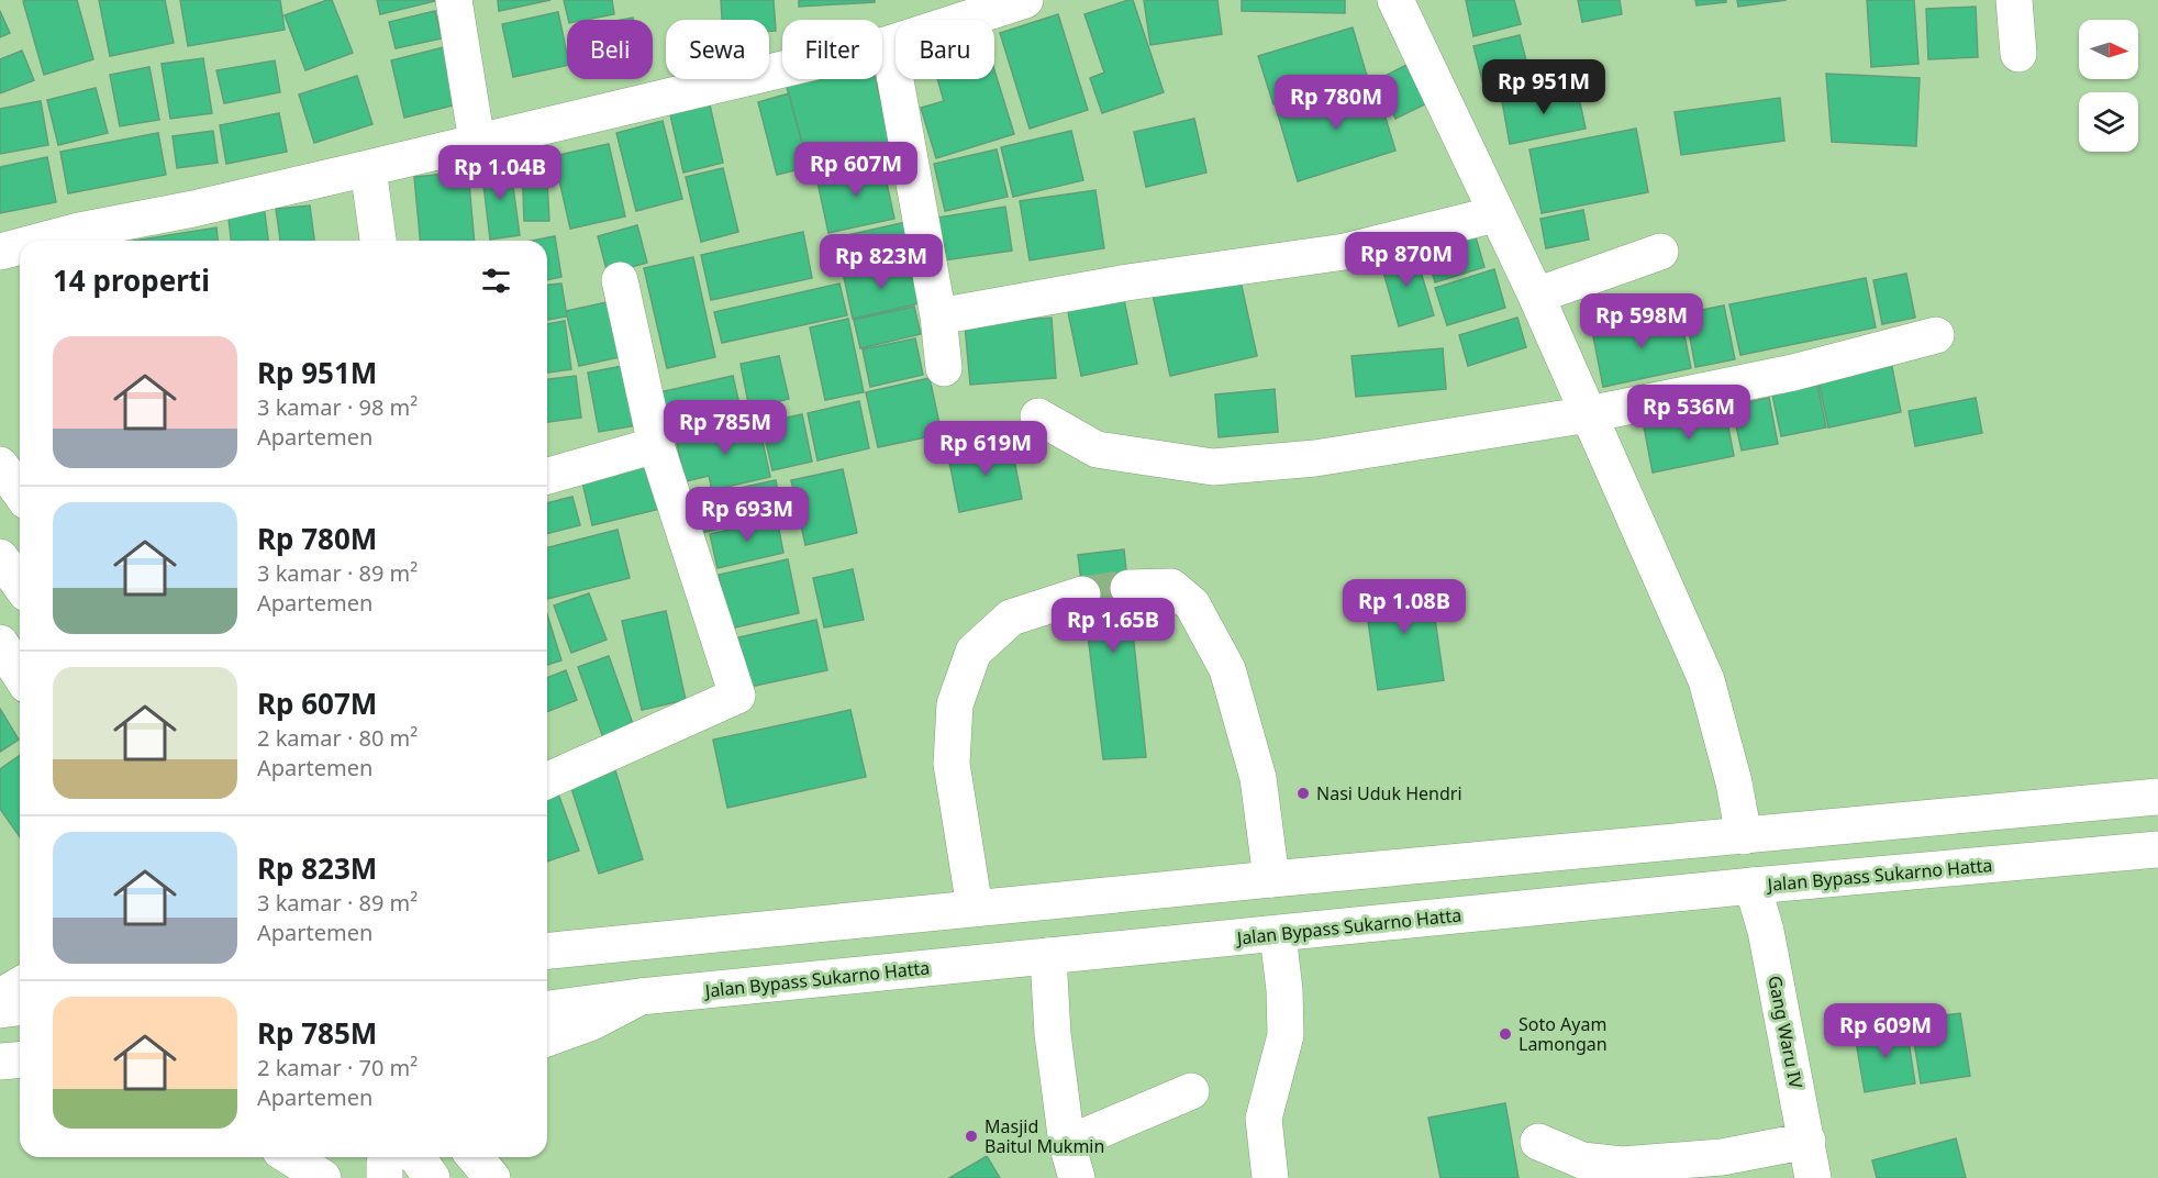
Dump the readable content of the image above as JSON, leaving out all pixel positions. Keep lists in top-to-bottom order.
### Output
{
  "streets": {
    "main road": ["Jalan Bypass Sukarno Hatta", "Gang Waru IV"]
  },
  "crossings": [
    ["Jalan Bypass Sukarno Hatta", "Gang Waru IV"]
  ],
  "places": ["Nasi Uduk Hendri", "Soto Ayam Lamongan", "Masjid Baitul Mukmin"],
  "north": "right",
  "page": {
    "chip": [
      "Beli",
      "Sewa",
      "Filter",
      "Baru"
    ],
    "price": [
      "Rp 951M",
      "Rp 780M",
      "Rp 607M",
      "Rp 1.04B",
      "Rp 870M",
      "Rp 823M",
      "Rp 598M",
      "Rp 536M",
      "Rp 785M",
      "Rp 619M",
      "Rp 693M",
      "Rp 1.08B",
      "Rp 1.65B",
      "Rp 609M"
    ],
    "heading": "14 properti",
    "list": [
      {
        "name": "Rp 951M",
        "note": "3 kamar · 98 m² · Apartemen"
      },
      {
        "name": "Rp 780M",
        "note": "3 kamar · 89 m² · Apartemen"
      },
      {
        "name": "Rp 607M",
        "note": "2 kamar · 80 m² · Apartemen"
      },
      {
        "name": "Rp 823M",
        "note": "3 kamar · 89 m² · Apartemen"
      },
      {
        "name": "Rp 785M",
        "note": "2 kamar · 70 m² · Apartemen"
      }
    ]
  }
}
